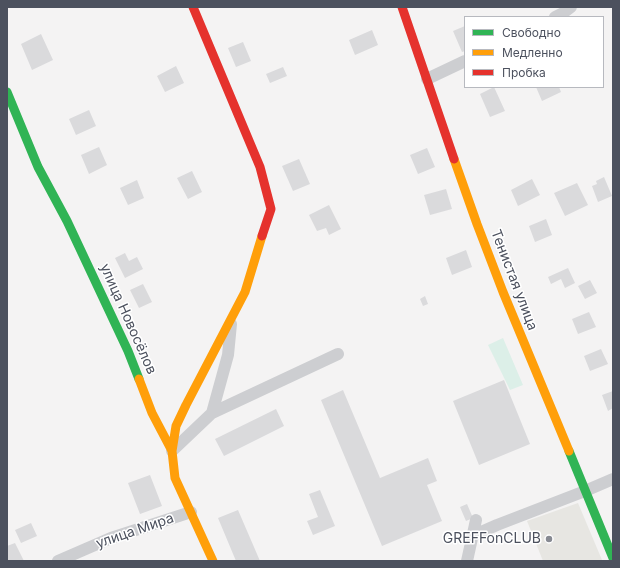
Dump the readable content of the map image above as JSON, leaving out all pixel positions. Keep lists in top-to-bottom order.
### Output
{
  "streets": {
    "street": ["Тенистая улица", "улица Новосёлов", "улица Мира"]
  },
  "crossings": [
    ["улица Новосёлов", "улица Мира"]
  ],
  "places": ["GREFFonCLUB"],
  "legend": ["Свободно", "Медленно", "Пробка"]
}
